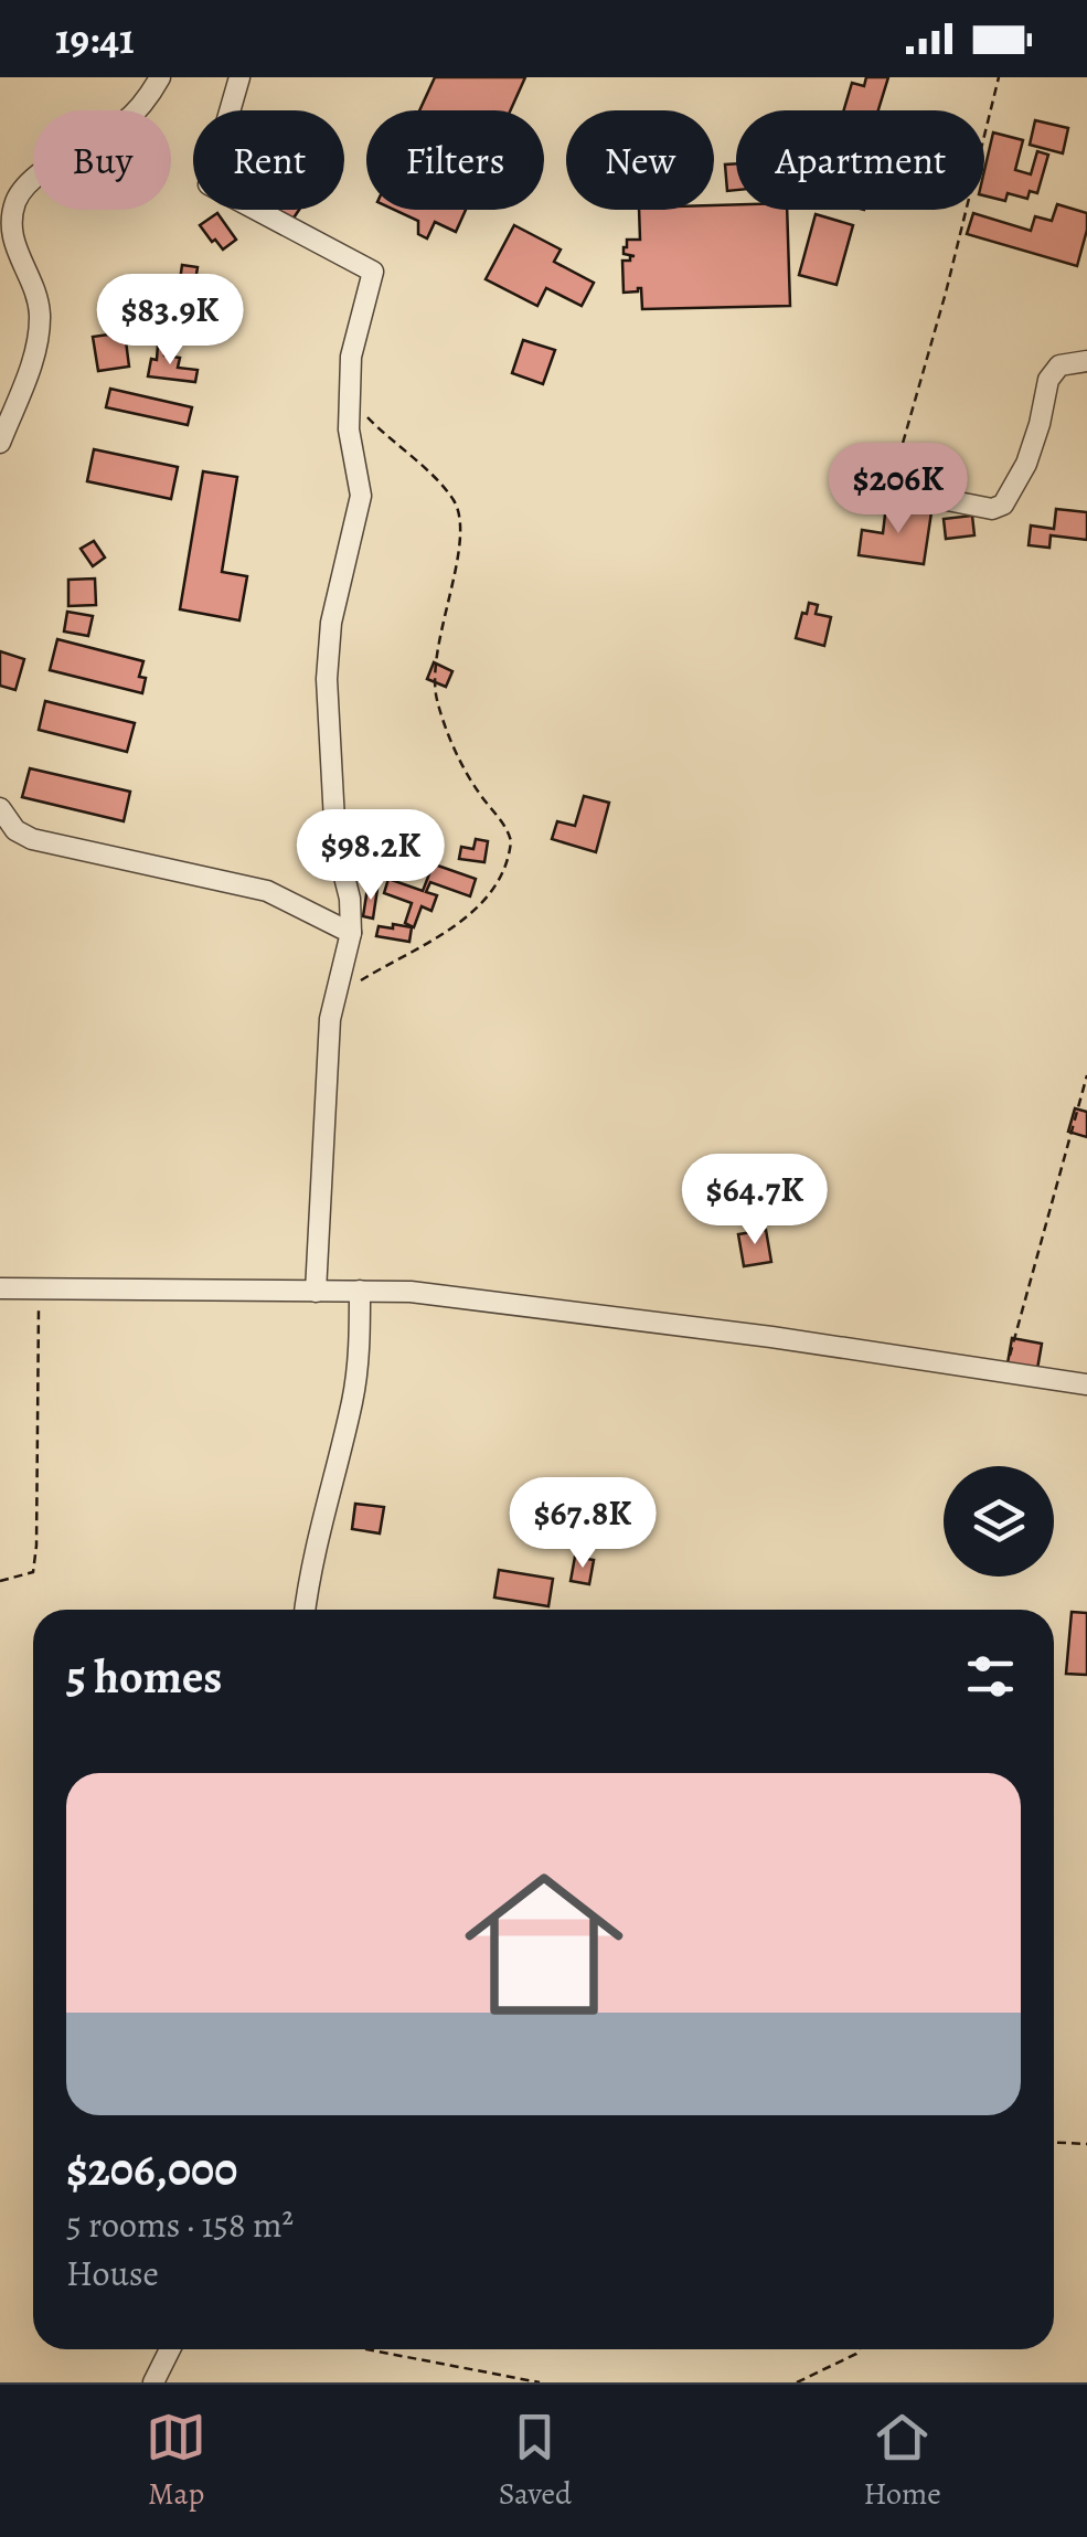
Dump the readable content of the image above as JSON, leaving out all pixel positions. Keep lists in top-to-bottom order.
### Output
{
  "page": {
    "status": "19:41",
    "chip": [
      "Buy",
      "Rent",
      "Filters",
      "New",
      "Apartment"
    ],
    "price": [
      "$83.9K",
      "$206K",
      "$98.2K",
      "$64.7K",
      "$67.8K"
    ],
    "heading": "5 homes",
    "list": [
      {
        "name": "$206,000",
        "note": "5 rooms · 158 m² · House"
      }
    ],
    "tabs": ["Map", "Saved", "Home"]
  }
}
